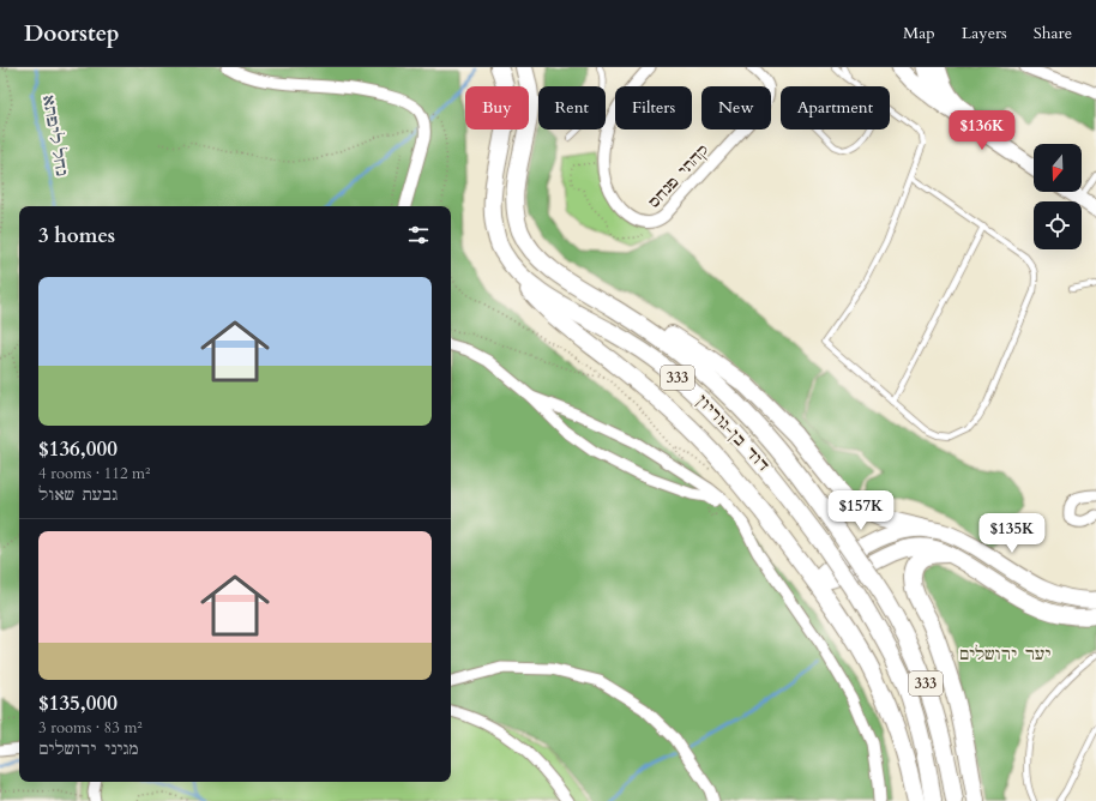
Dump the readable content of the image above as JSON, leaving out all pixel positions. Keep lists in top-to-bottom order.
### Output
{
  "streets": {
    "main road": ["333", "דוד בן-גוריון"],
    "street": ["קהתי פנחס"]
  },
  "water": ["נחל ליפתא"],
  "parks": ["יער ירושלים"],
  "north": "bottom",
  "page": {
    "header": "Doorstep",
    "nav": ["Map", "Layers", "Share"],
    "chip": [
      "Buy",
      "Rent",
      "Filters",
      "New",
      "Apartment"
    ],
    "price": ["$136K", "$157K", "$135K"],
    "heading": "3 homes",
    "list": [
      {
        "name": "$136,000",
        "note": "4 rooms · 112 m² · גבעת שאול"
      },
      {
        "name": "$135,000",
        "note": "3 rooms · 83 m² · מגיני ירושלים"
      }
    ]
  }
}
